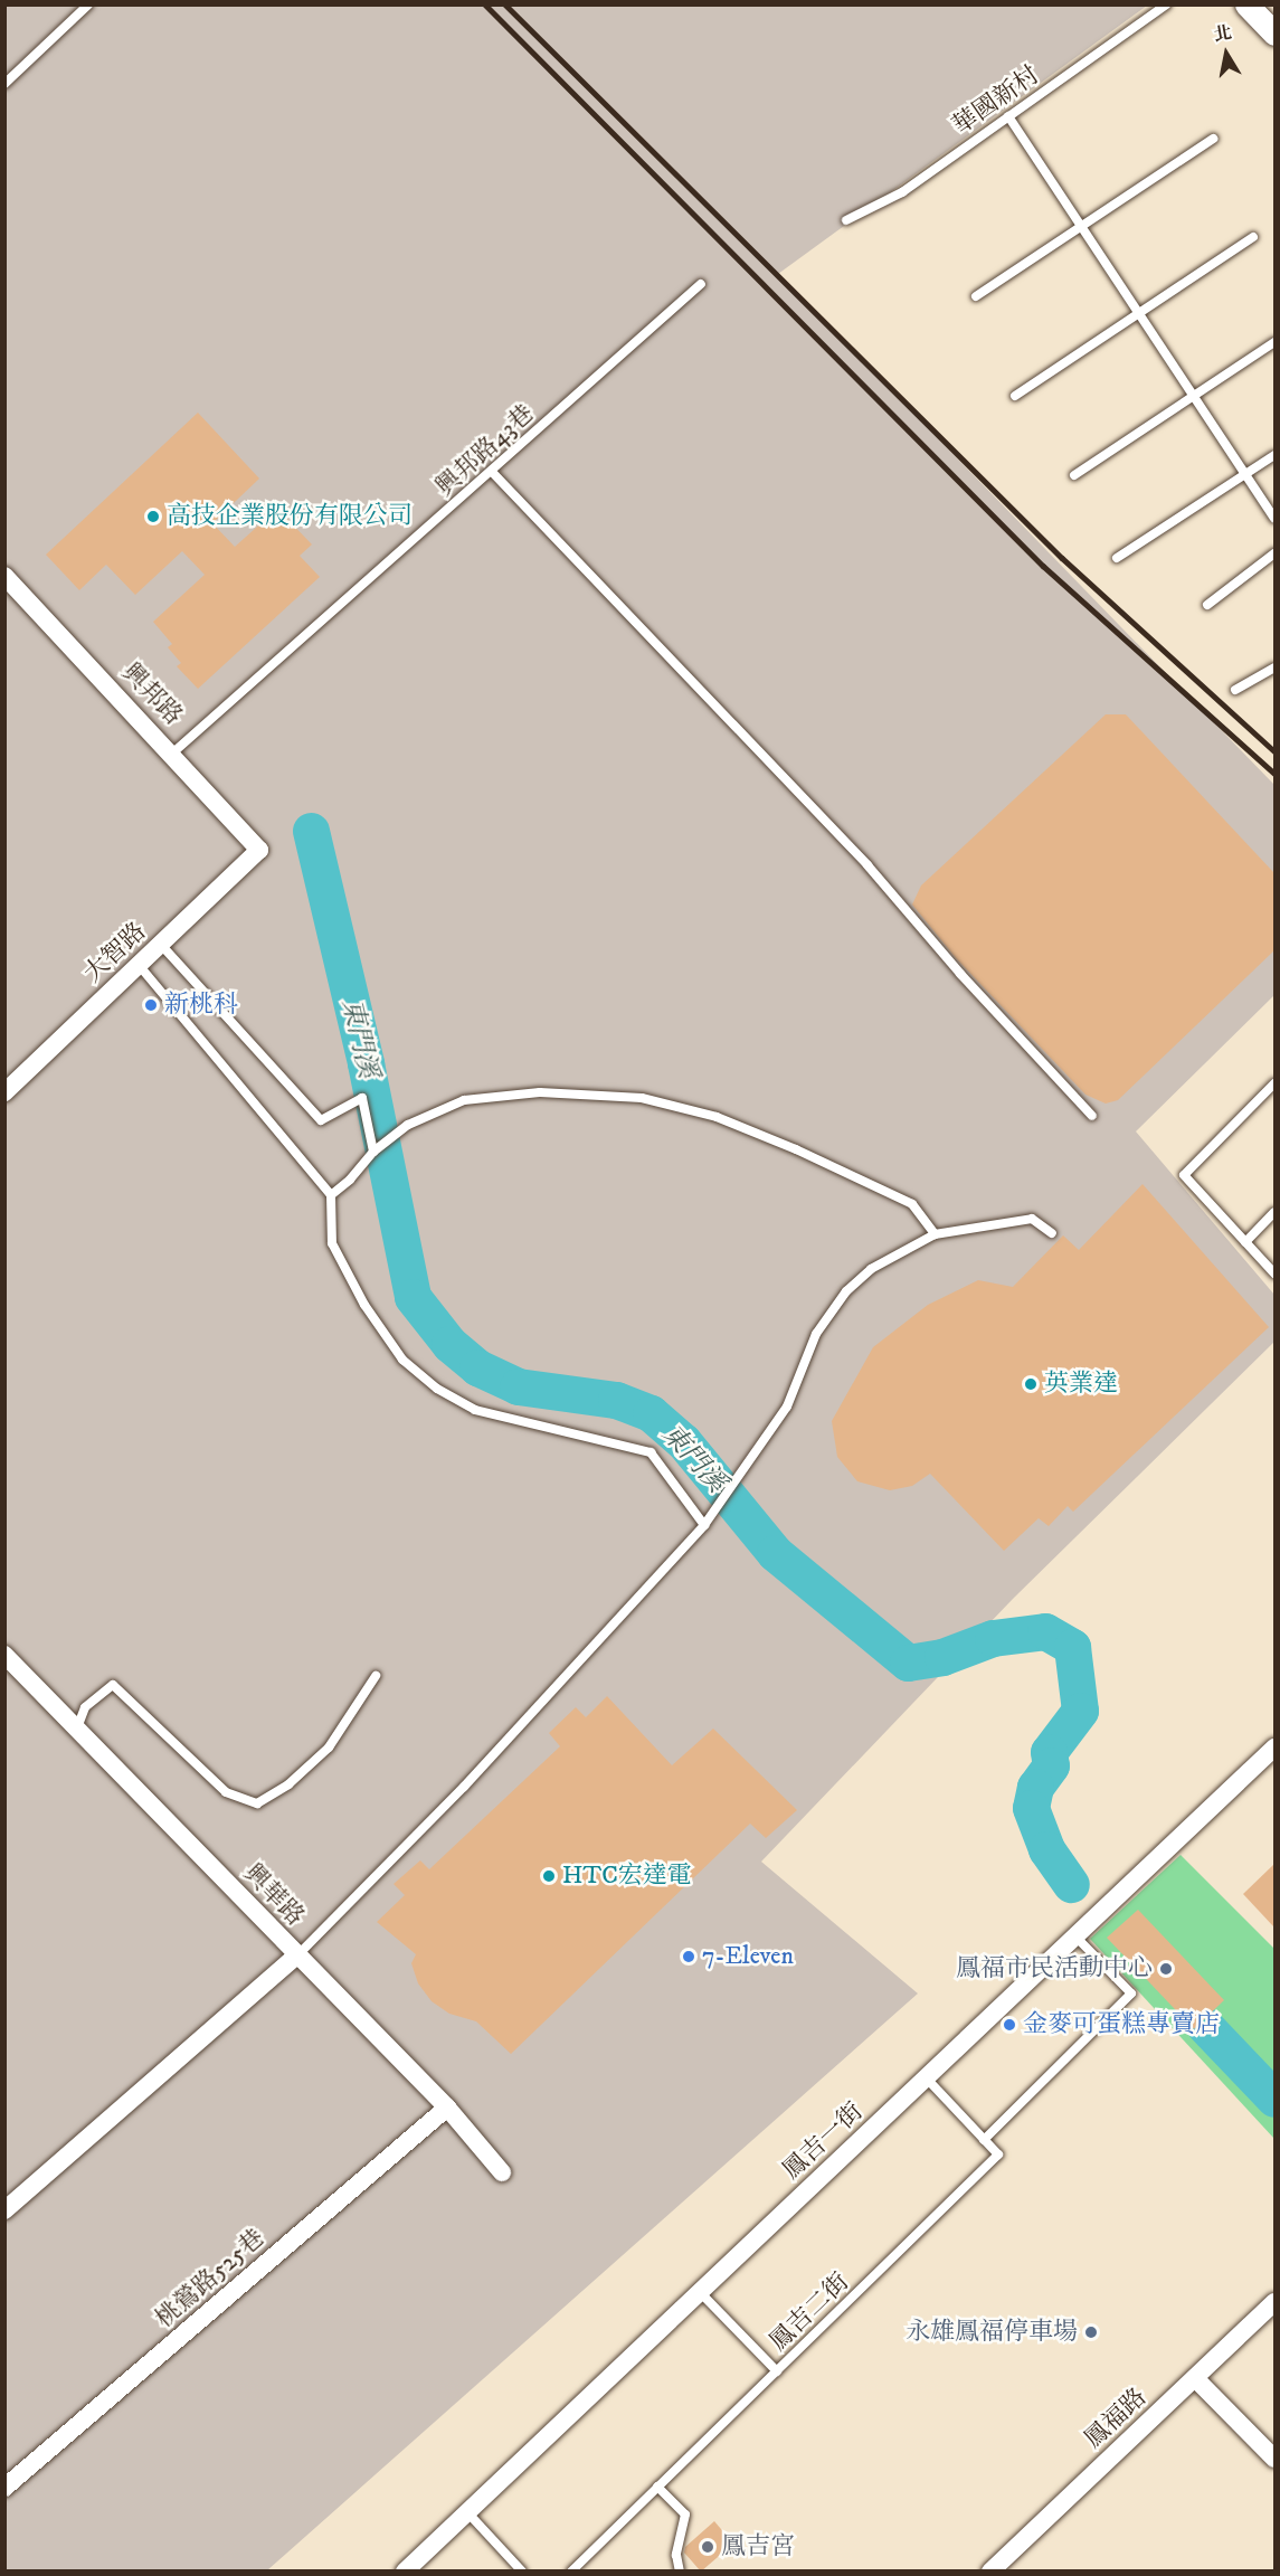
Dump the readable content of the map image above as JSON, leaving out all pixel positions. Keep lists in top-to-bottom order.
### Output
{
  "streets": {
    "street": [
      "興邦路",
      "大智路",
      "興華路",
      "鳳吉一街",
      "桃鶯路525巷",
      "鳳福路"
    ],
    "lane": ["華國新村", "興邦路43巷", "鳳吉二街"]
  },
  "crossings": [
    ["興邦路43巷", "興邦路"],
    ["興邦路", "大智路"],
    ["興華路", "桃鶯路525巷"]
  ],
  "water": ["東門溪"],
  "places": [
    "高技企業股份有限公司",
    "新桃科",
    "英業達",
    "HTC宏達電",
    "7-Eleven",
    "鳳福市民活動中心",
    "金麥可蛋糕專賣店",
    "永雄鳳福停車場",
    "鳳吉宮"
  ],
  "north": "top"
}
